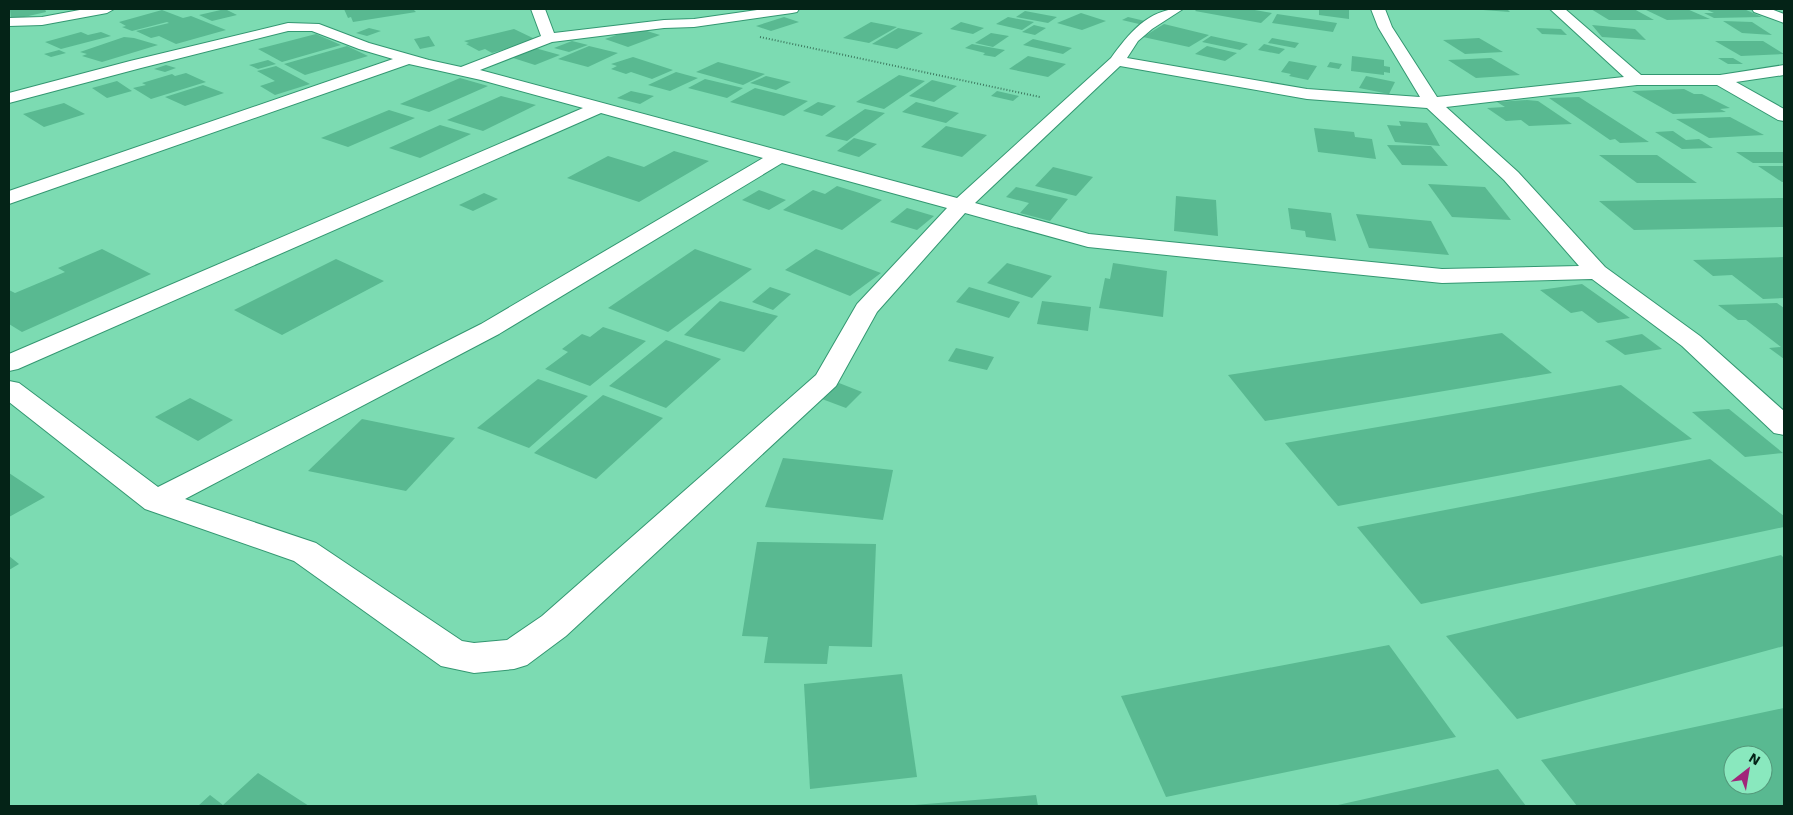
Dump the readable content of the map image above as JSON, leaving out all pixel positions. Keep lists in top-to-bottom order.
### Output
{
  "north": "top right"
}
